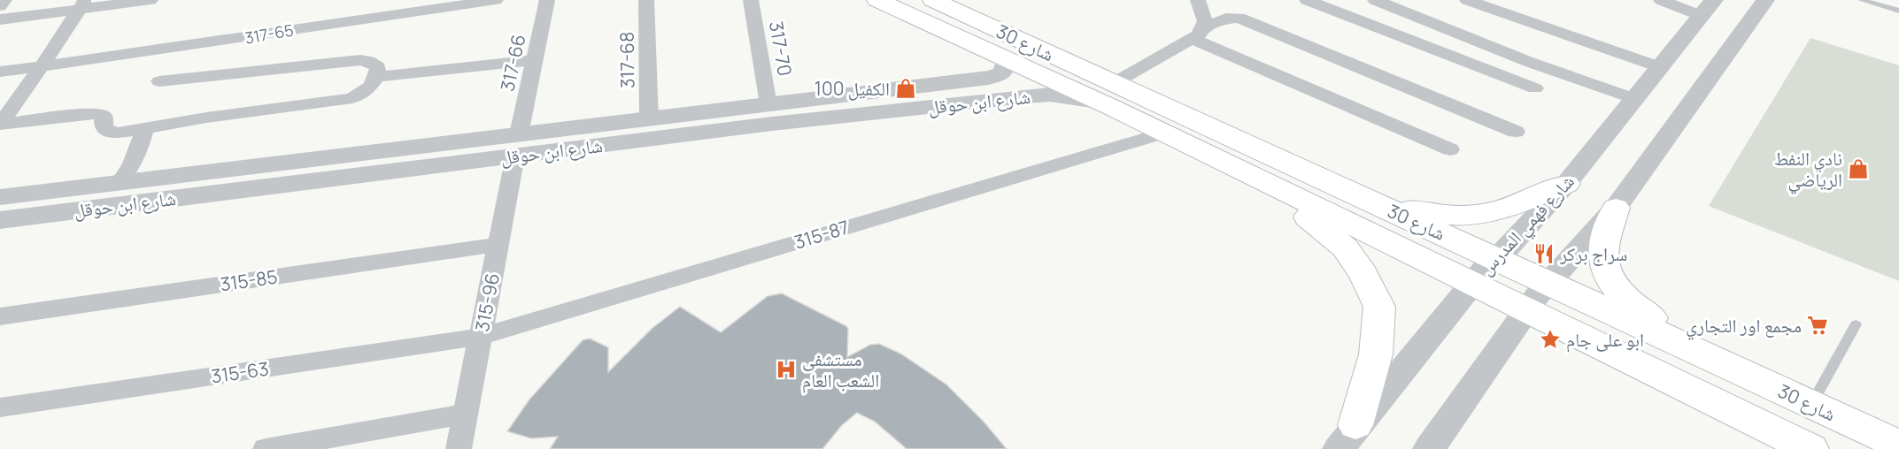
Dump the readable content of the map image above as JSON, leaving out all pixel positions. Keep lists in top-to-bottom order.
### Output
{
  "streets": {
    "main road": ["شارع 30"],
    "street": [
      "317-65",
      "317-70",
      "317-68",
      "317-66",
      "شارع ابن حوقل",
      "شارع فهمي المدرس",
      "315-87",
      "315-85",
      "315-96",
      "315-63"
    ]
  },
  "crossings": [
    ["شارع 30", "شارع ابن حوقل"],
    ["شارع 30", "شارع فهمي المدرس"],
    ["شارع 30", "315-87"],
    ["317-70", "شارع ابن حوقل"],
    ["317-68", "شارع ابن حوقل"],
    ["317-66", "شارع ابن حوقل"],
    ["317-66", "315-96"],
    ["شارع ابن حوقل", "315-96"],
    ["315-87", "315-96"],
    ["315-87", "315-63"],
    ["315-85", "315-96"],
    ["315-96", "315-63"]
  ],
  "places": {
    "shop": ["الكفيل 100", "نادي النفط الرياضي"],
    "restaurant": ["سراج بركر"],
    "supermarket": ["مجمع اور التجاري"],
    "place": ["ابو علی جام"],
    "hospital": ["مستشفى الشعب العام"]
  }
}
